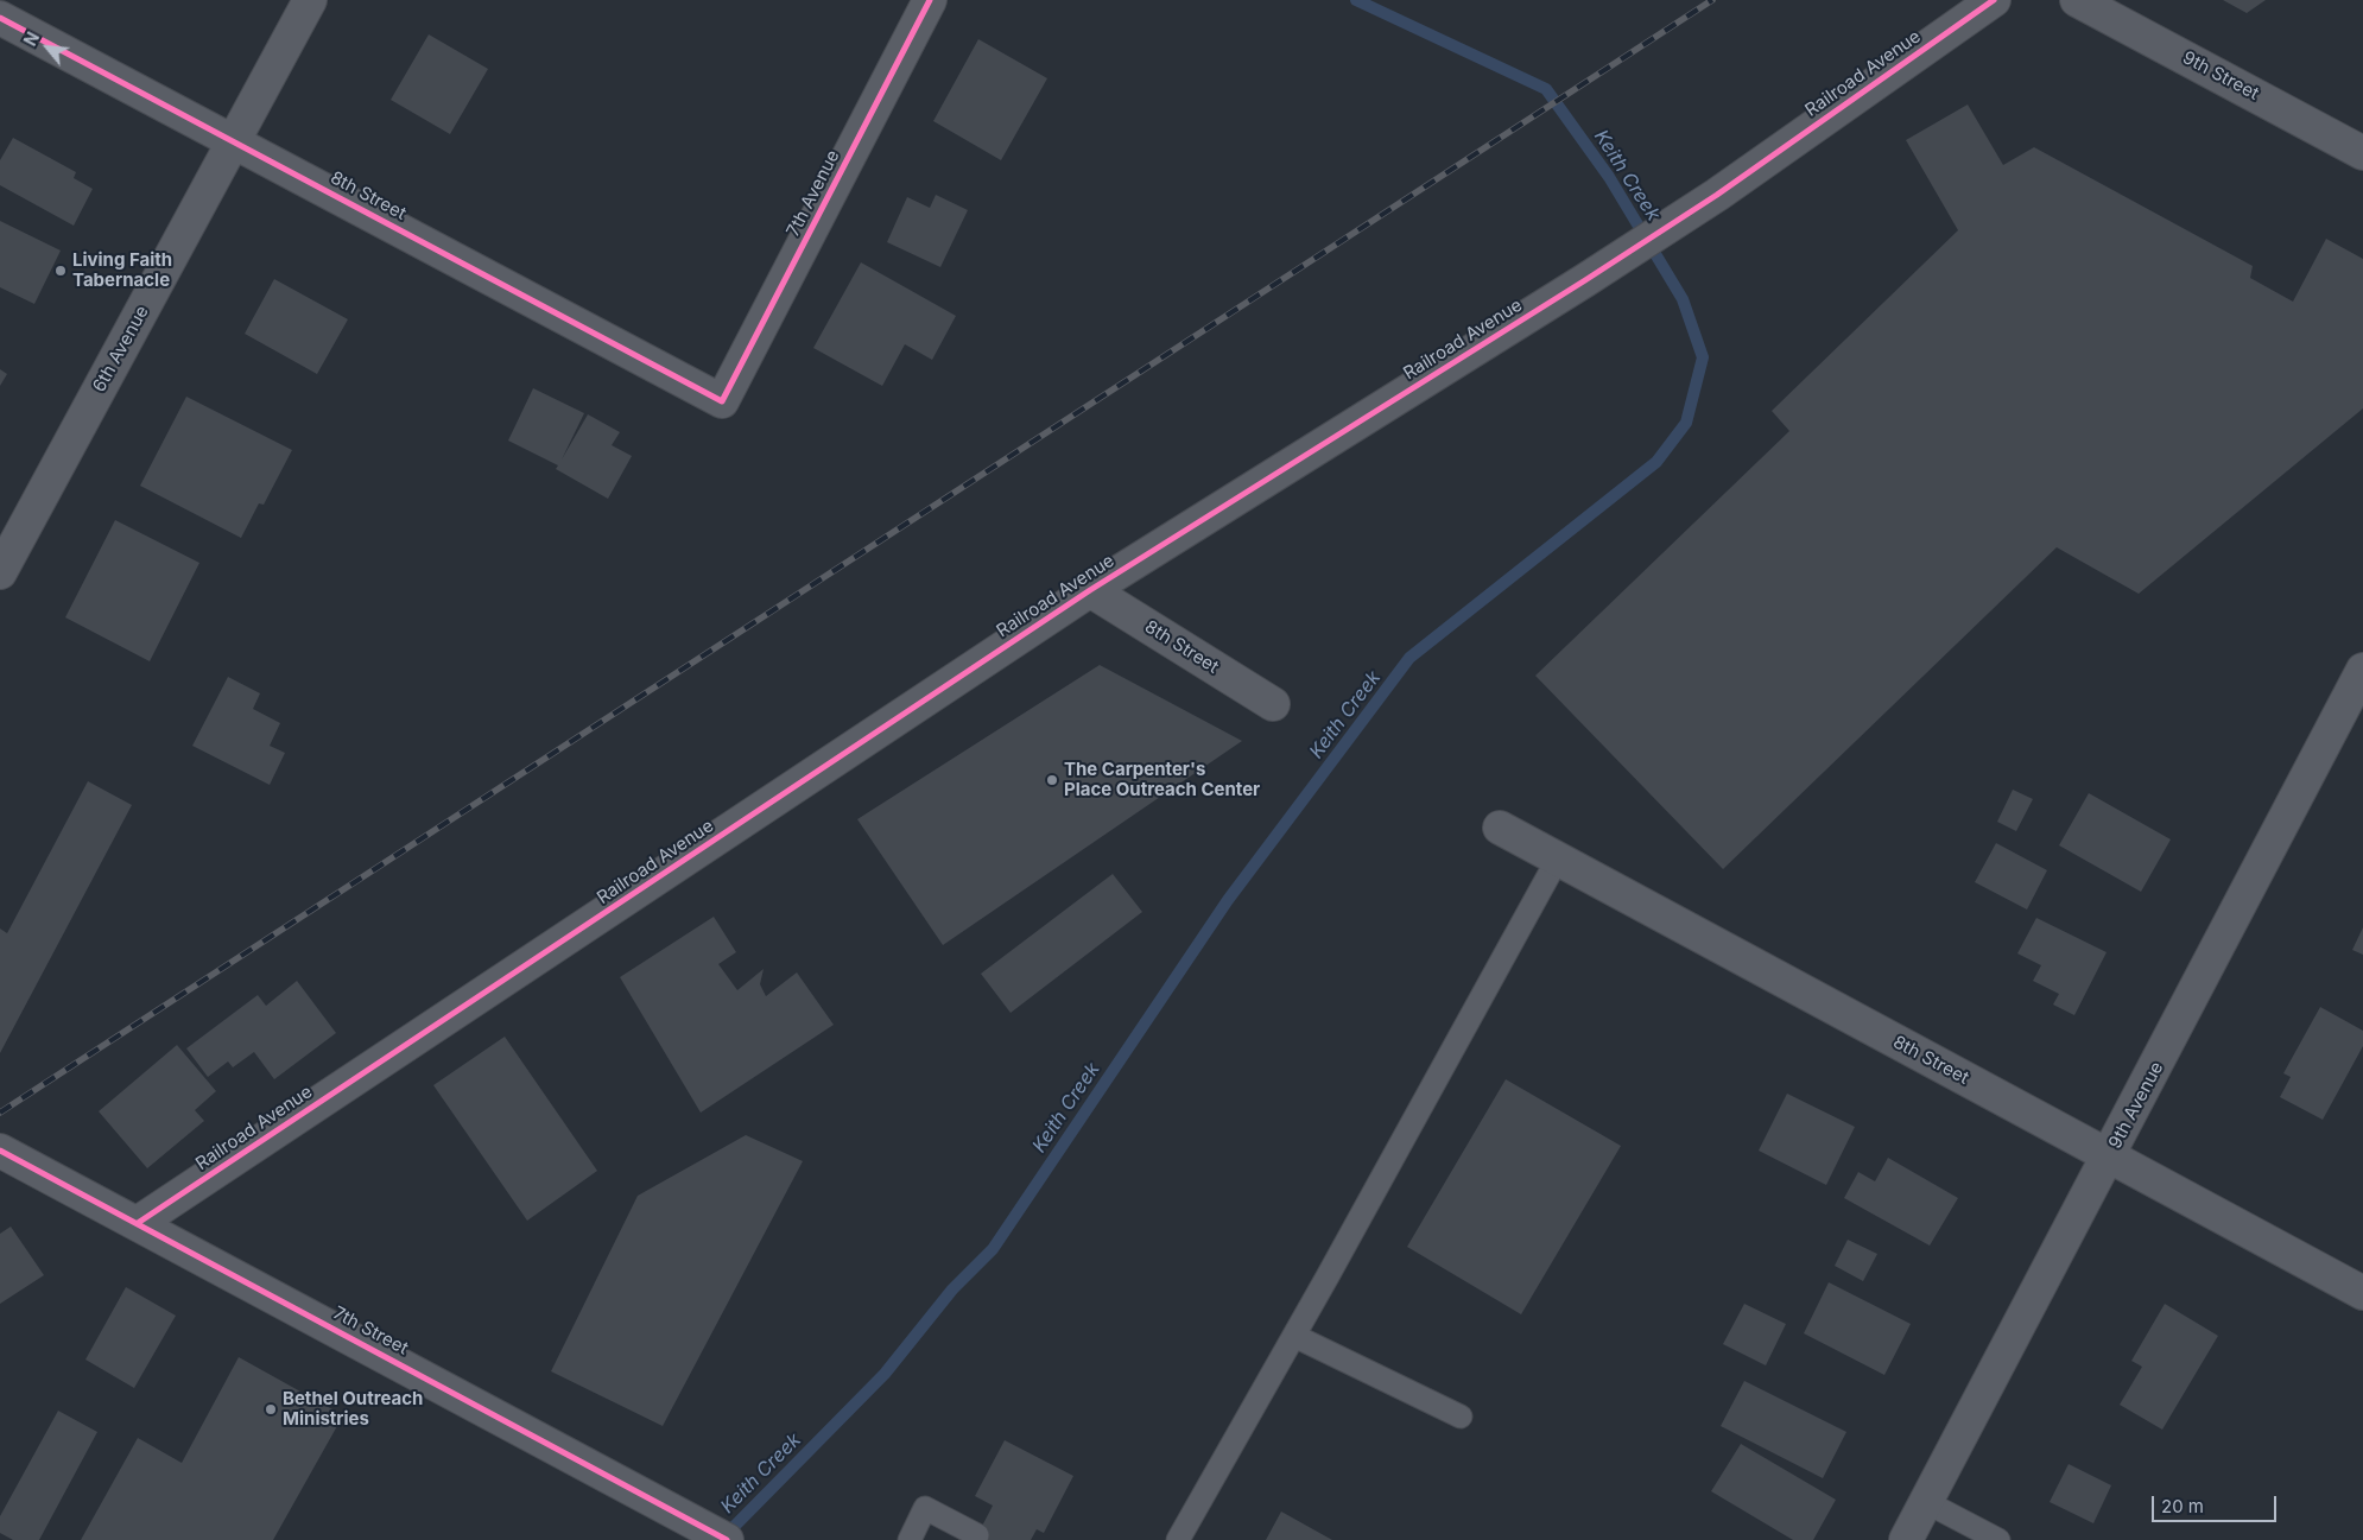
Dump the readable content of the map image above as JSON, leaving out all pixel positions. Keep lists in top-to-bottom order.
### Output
{
  "streets": {
    "street": [
      "Railroad Avenue",
      "9th Street",
      "7th Avenue",
      "8th Street",
      "6th Avenue",
      "9th Avenue",
      "7th Street"
    ]
  },
  "crossings": [
    ["Railroad Avenue", "8th Street"],
    ["Railroad Avenue", "7th Street"],
    ["7th Avenue", "8th Street"],
    ["8th Street", "6th Avenue"],
    ["8th Street", "9th Avenue"]
  ],
  "water": ["Keith Creek"],
  "places": ["Living Faith Tabernacle", "The Carpenter's Place Outreach Center", "Bethel Outreach Ministries"],
  "scale_bar": "20 m",
  "north": "top left"
}
